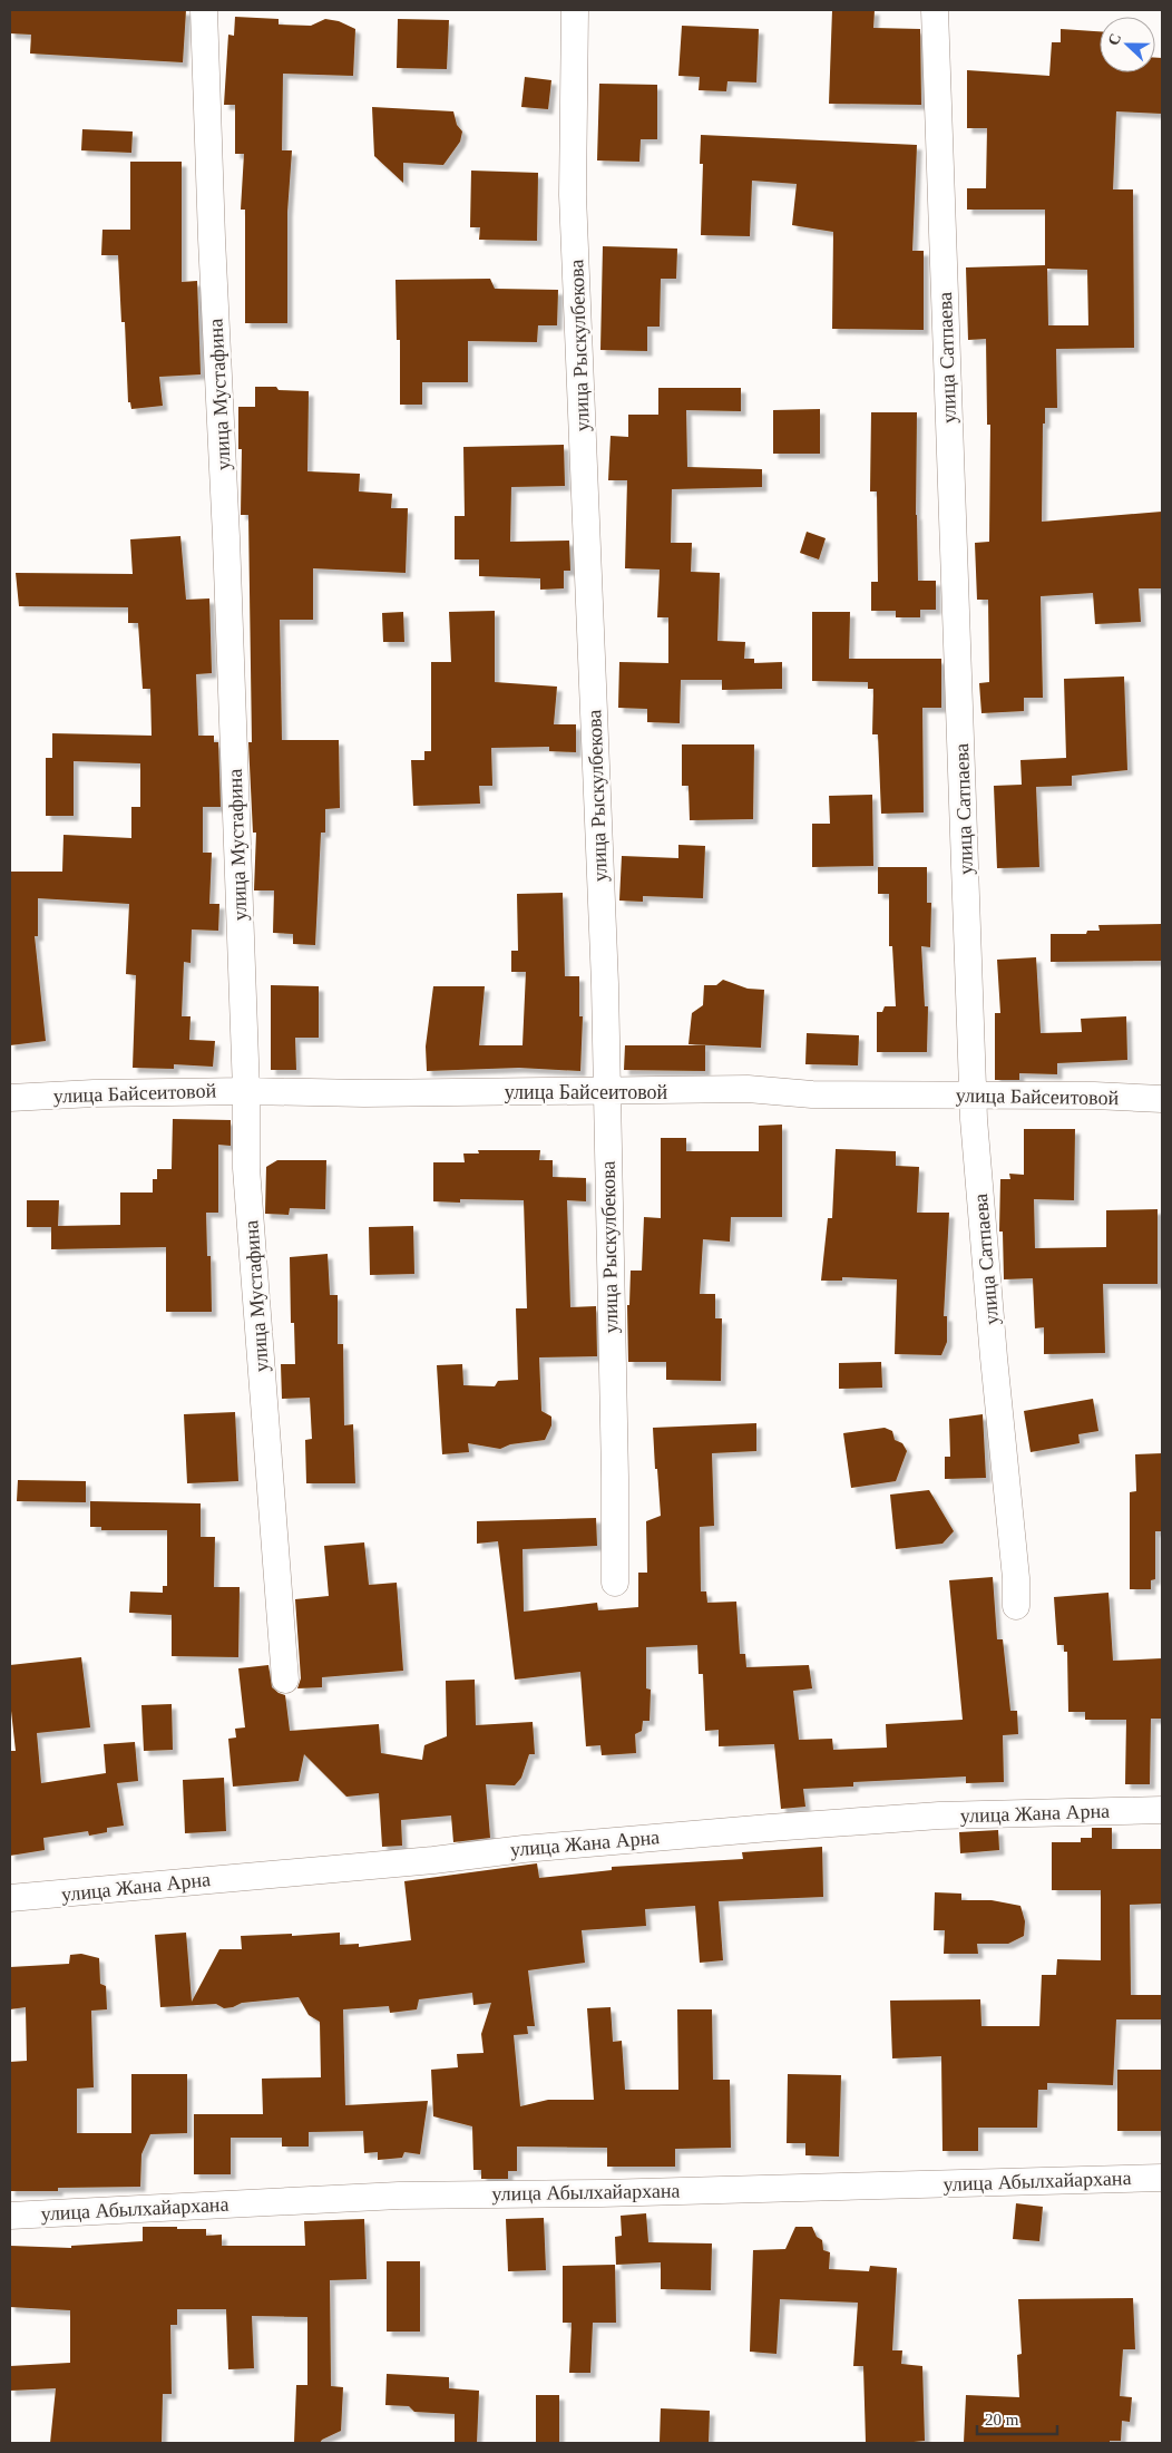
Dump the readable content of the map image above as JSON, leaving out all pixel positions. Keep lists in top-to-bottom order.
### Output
{
  "streets": {
    "street": [
      "улица Рыскулбекова",
      "улица Сатпаева",
      "улица Мустафина",
      "улица Байсеитовой",
      "улица Жана Арна",
      "улица Абылхайархана"
    ]
  },
  "crossings": [
    ["улица Рыскулбекова", "улица Байсеитовой"],
    ["улица Сатпаева", "улица Байсеитовой"],
    ["улица Мустафина", "улица Байсеитовой"]
  ],
  "scale_bar": "20 m",
  "north": "left"
}
